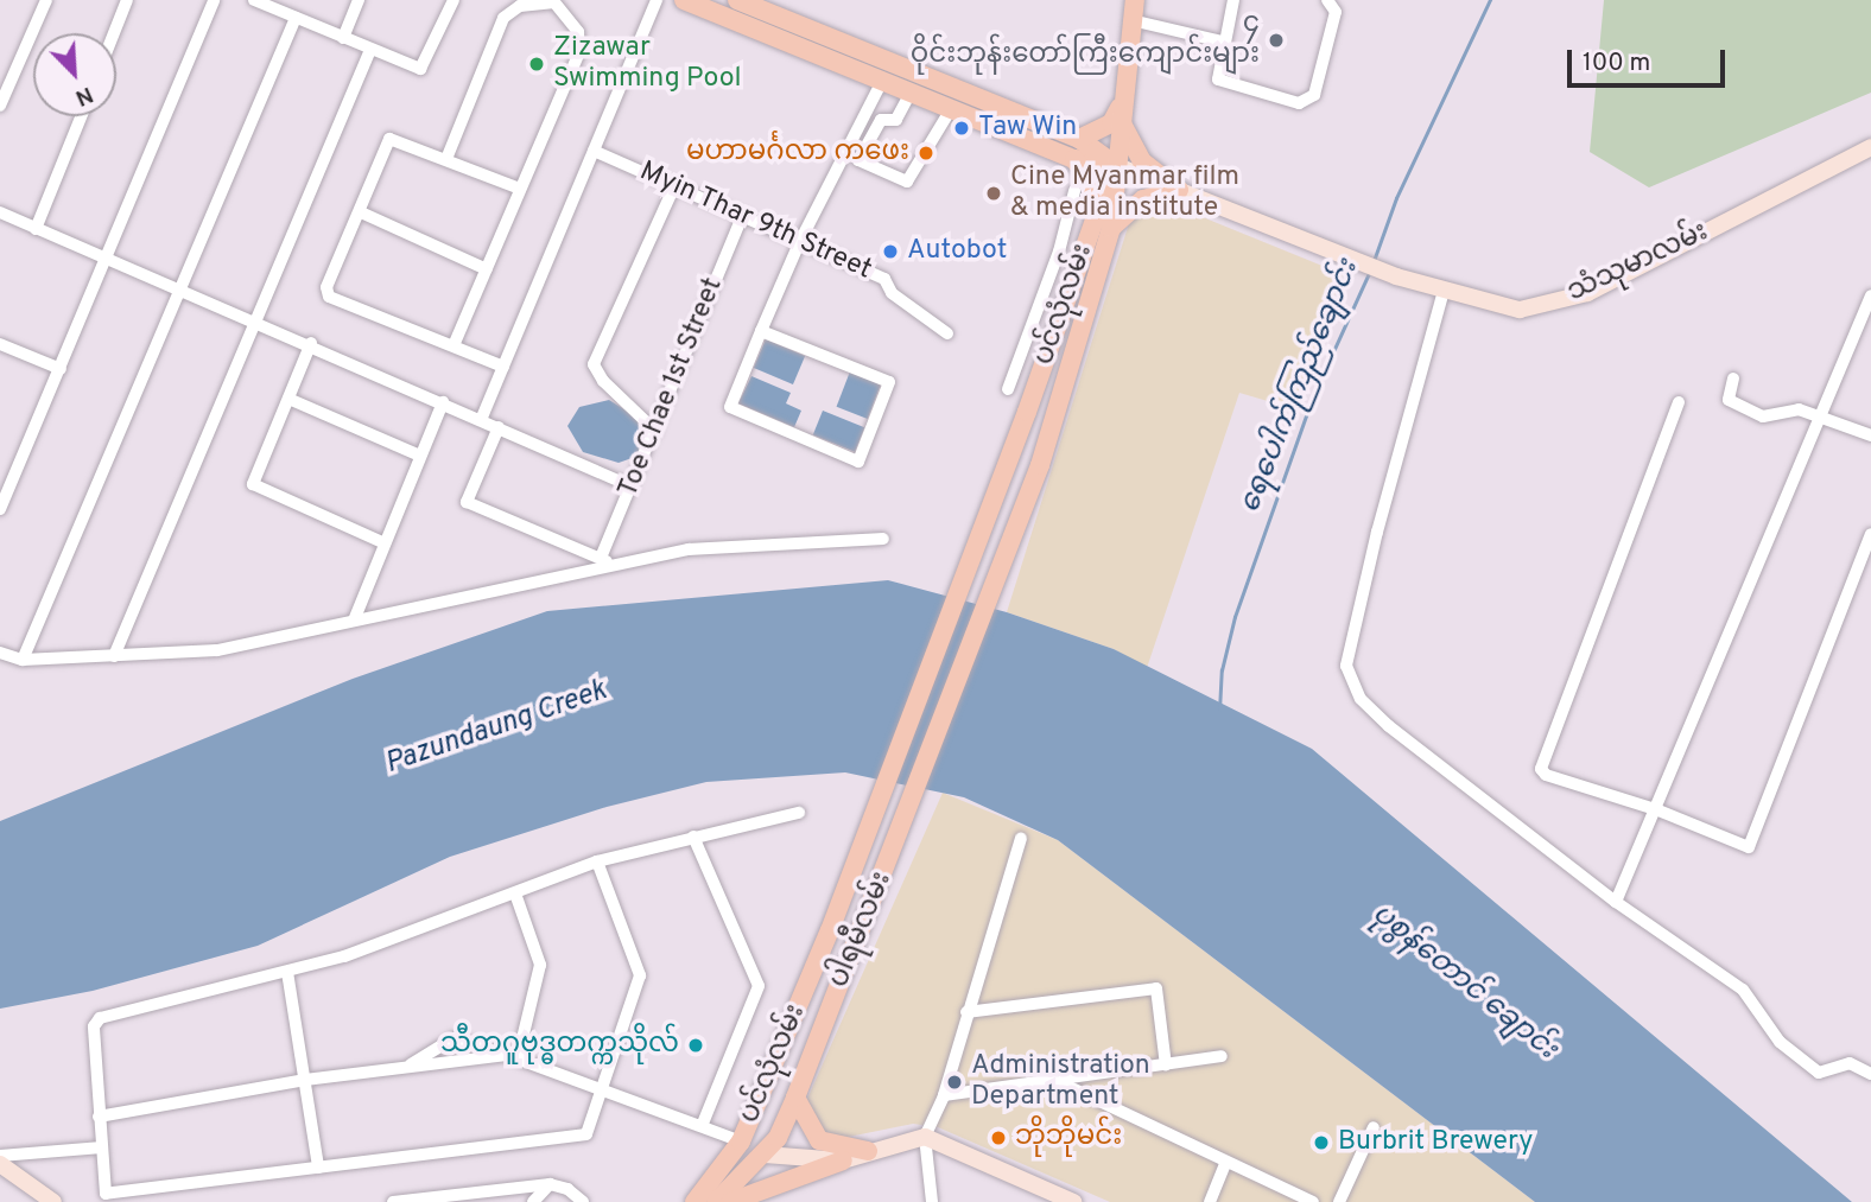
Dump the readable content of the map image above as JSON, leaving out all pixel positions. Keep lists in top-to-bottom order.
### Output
{
  "streets": {
    "main road": ["သံသုမာလမ်း", "ပင်လုံလမ်း", "ပါရမီလမ်း"],
    "street": ["Myin Thar 9th Street", "Toe Chae 1st Street"]
  },
  "crossings": [
    ["Myin Thar 9th Street", "Toe Chae 1st Street"],
    ["သံသုမာလမ်း", "ပင်လုံလမ်း"],
    ["ပင်လုံလမ်း", "ပါရမီလမ်း"]
  ],
  "water": ["ရေပေါက်ကြည်ချောင်း", "Pazundaung Creek", "ပုစွန်တောင် ချောင်း"],
  "places": [
    "၄ ဝိုင်းဘုန်းတော်ကြီးကျောင်းများ",
    "Zizawar Swimming Pool",
    "Taw Win",
    "မဟာမင်္ဂလာ ကဖေး",
    "Cine Myanmar film & media institute",
    "Autobot",
    "သီတဂူဗုဒ္ဓတက္ကသိုလ်",
    "Administration Department",
    "ဘိုဘိုမင်း",
    "Burbrit Brewery"
  ],
  "scale_bar": "100 m",
  "north": "bottom right"
}
